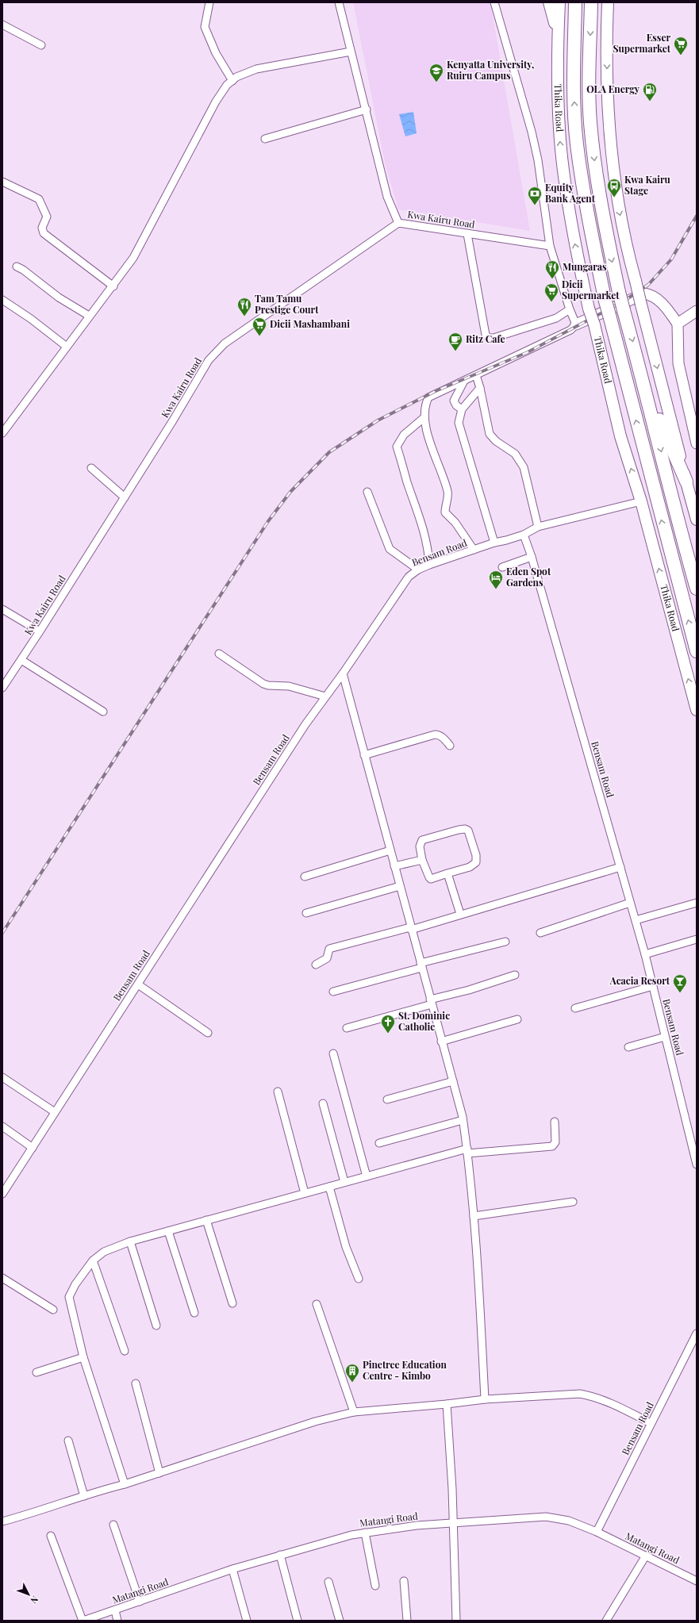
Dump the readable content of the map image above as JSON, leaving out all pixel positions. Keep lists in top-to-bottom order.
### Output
{
  "streets": {
    "highway": ["Thika Road"],
    "street": ["Kwa Kairu Road", "Bensam Road", "Matangi Road"]
  },
  "crossings": [
    ["Bensam Road", "Matangi Road"]
  ],
  "places": {
    "supermarket": ["Esser Supermarket", "Dicii Supermarket", "Dicii Mashambani"],
    "school or university": ["Kenyatta University, Ruiru Campus"],
    "fuel station": ["OLA Energy"],
    "bus stop": ["Kwa Kairu Stage"],
    "bank": ["Equity Bank Agent"],
    "restaurant": ["Mungaras", "Tam Tamu Prestige Court"],
    "cafe": ["Ritz Cafe"],
    "hotel": ["Eden Spot Gardens"],
    "bar": ["Acacia Resort"],
    "church": ["St. Dominic Catholic"],
    "building": ["Pinetree Education Centre - Kimbo"]
  },
  "north": "bottom right"
}
